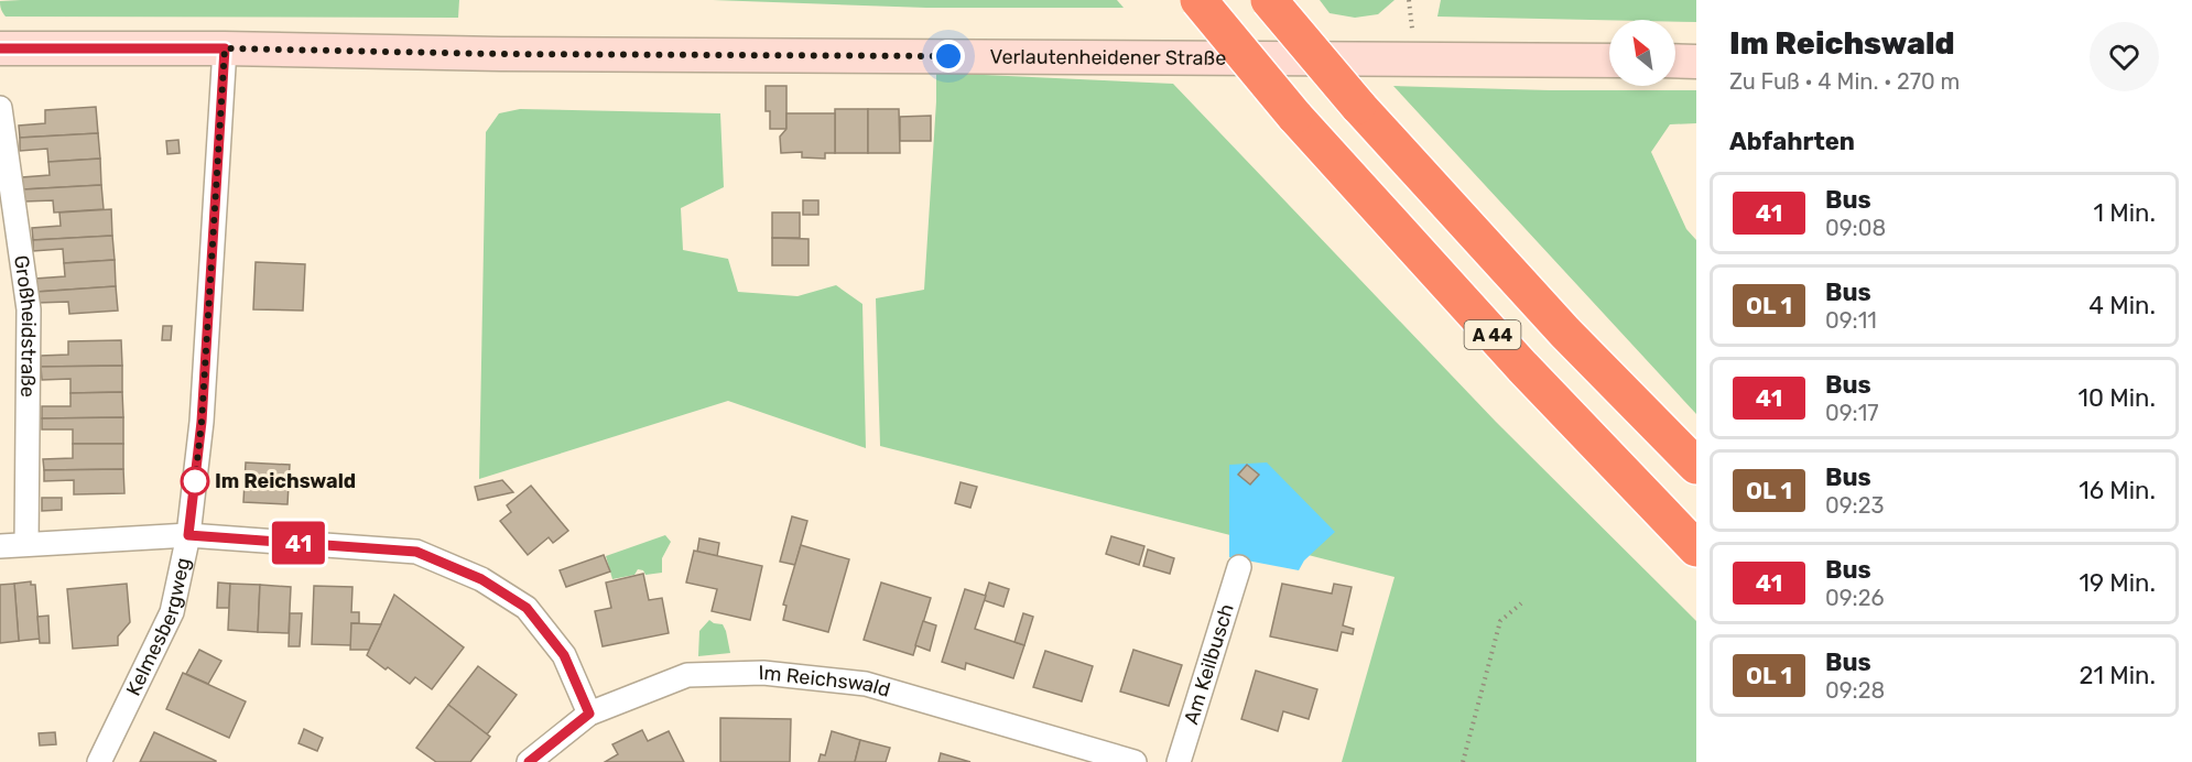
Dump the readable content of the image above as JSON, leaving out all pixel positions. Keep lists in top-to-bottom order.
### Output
{
  "streets": {
    "highway": ["A 44"],
    "main road": ["Verlautenheidener Straße"],
    "street": [
      "Großheidstraße",
      "Kelmesbergweg",
      "Am Keilbusch",
      "Im Reichswald"
    ]
  },
  "crossings": [
    ["Verlautenheidener Straße", "Kelmesbergweg"]
  ],
  "places": ["Im Reichswald"],
  "lines": ["bus line 41"],
  "north": "top left",
  "page": {
    "on_map": "41",
    "heading": [
      ["Im Reichswald", "Zu Fuß · 4 Min. · 270 m"],
      "Abfahrten"
    ],
    "list": [
      {
        "mark": "41",
        "name": "Bus",
        "note": "09:08",
        "value": "1 Min."
      },
      {
        "mark": "OL 1",
        "name": "Bus",
        "note": "09:11",
        "value": "4 Min."
      },
      {
        "mark": "41",
        "name": "Bus",
        "note": "09:17",
        "value": "10 Min."
      },
      {
        "mark": "OL 1",
        "name": "Bus",
        "note": "09:23",
        "value": "16 Min."
      },
      {
        "mark": "41",
        "name": "Bus",
        "note": "09:26",
        "value": "19 Min."
      },
      {
        "mark": "OL 1",
        "name": "Bus",
        "note": "09:28",
        "value": "21 Min."
      }
    ]
  }
}
